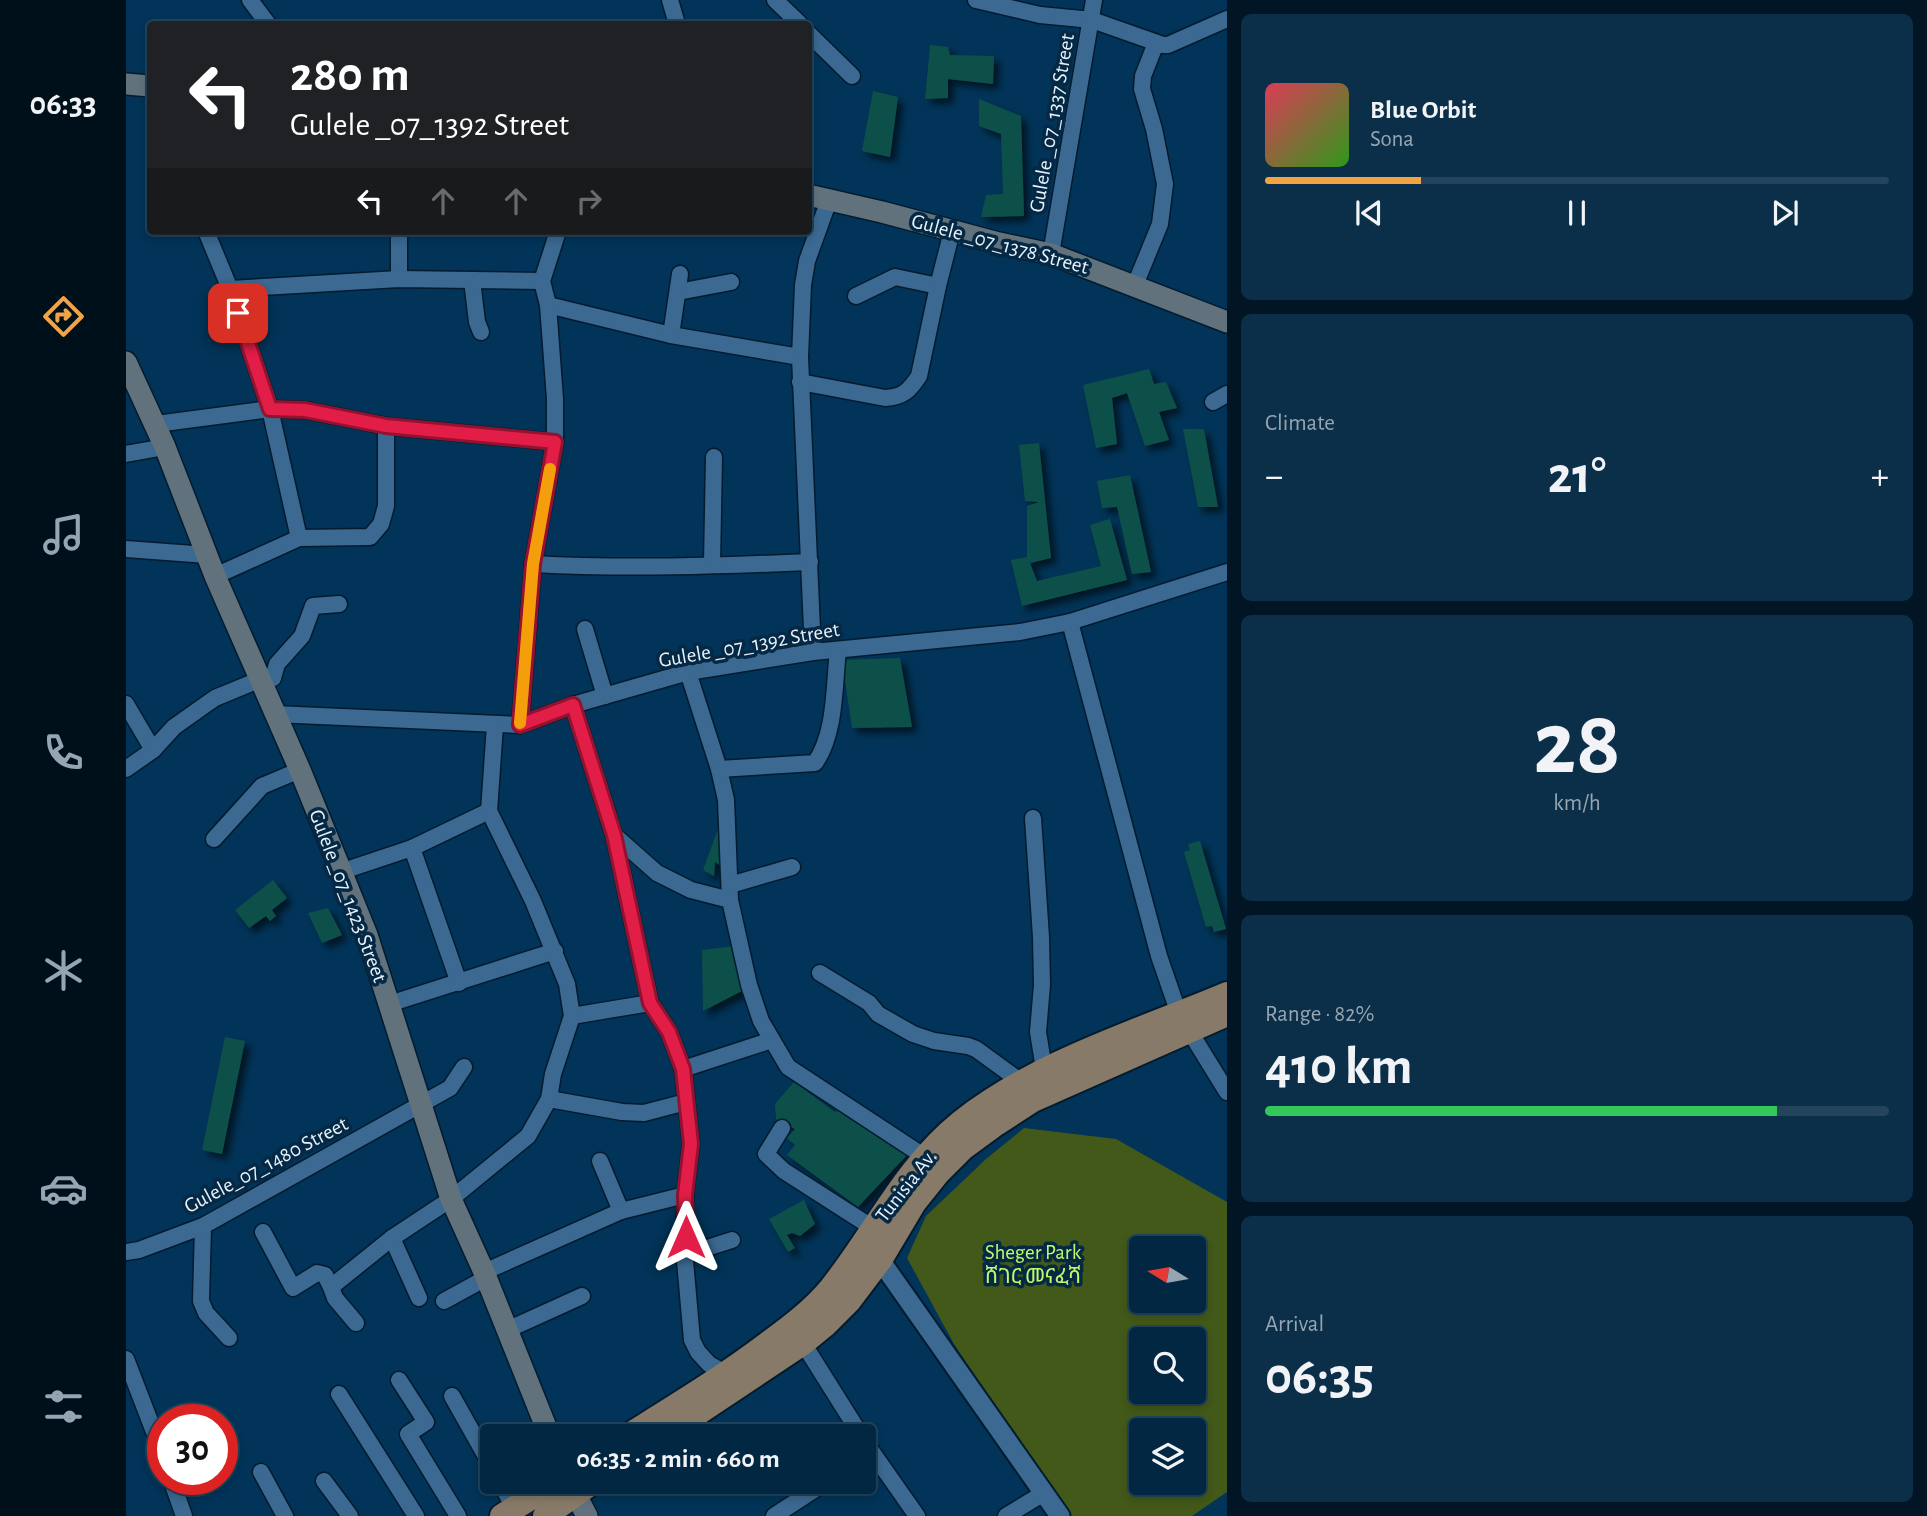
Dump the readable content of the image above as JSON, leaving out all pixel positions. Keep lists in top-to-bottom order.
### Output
{
  "streets": {
    "main road": ["Gulele _07_1378 Street", "Gulele _07_1423 Street", "Tunisia Av."],
    "street": ["Gulele _07_1337 Street", "Gulele _07_1392 Street", "Gulele_07_1480 Street"]
  },
  "crossings": [
    ["Gulele _07_1337 Street", "Gulele _07_1378 Street"],
    ["Gulele _07_1392 Street", "Gulele _07_1423 Street"],
    ["Gulele _07_1423 Street", "Gulele_07_1480 Street"]
  ],
  "parks": ["Sheger Park ሸገር መናፈሻ"],
  "north": "left",
  "page": {
    "tabs": "06:33",
    "turn": ["280 m", "Gulele _07_1392 Street"],
    "song": ["Blue Orbit", "Sona"],
    "tile": [
      "Climate",
      ["28", "km/h"],
      ["Range · 82%", "410 km"],
      ["Arrival", "06:35"]
    ],
    "heat": ["−", "21°", "+"],
    "limit": "30",
    "trip": "06:35 · 2 min · 660 m"
  }
}
